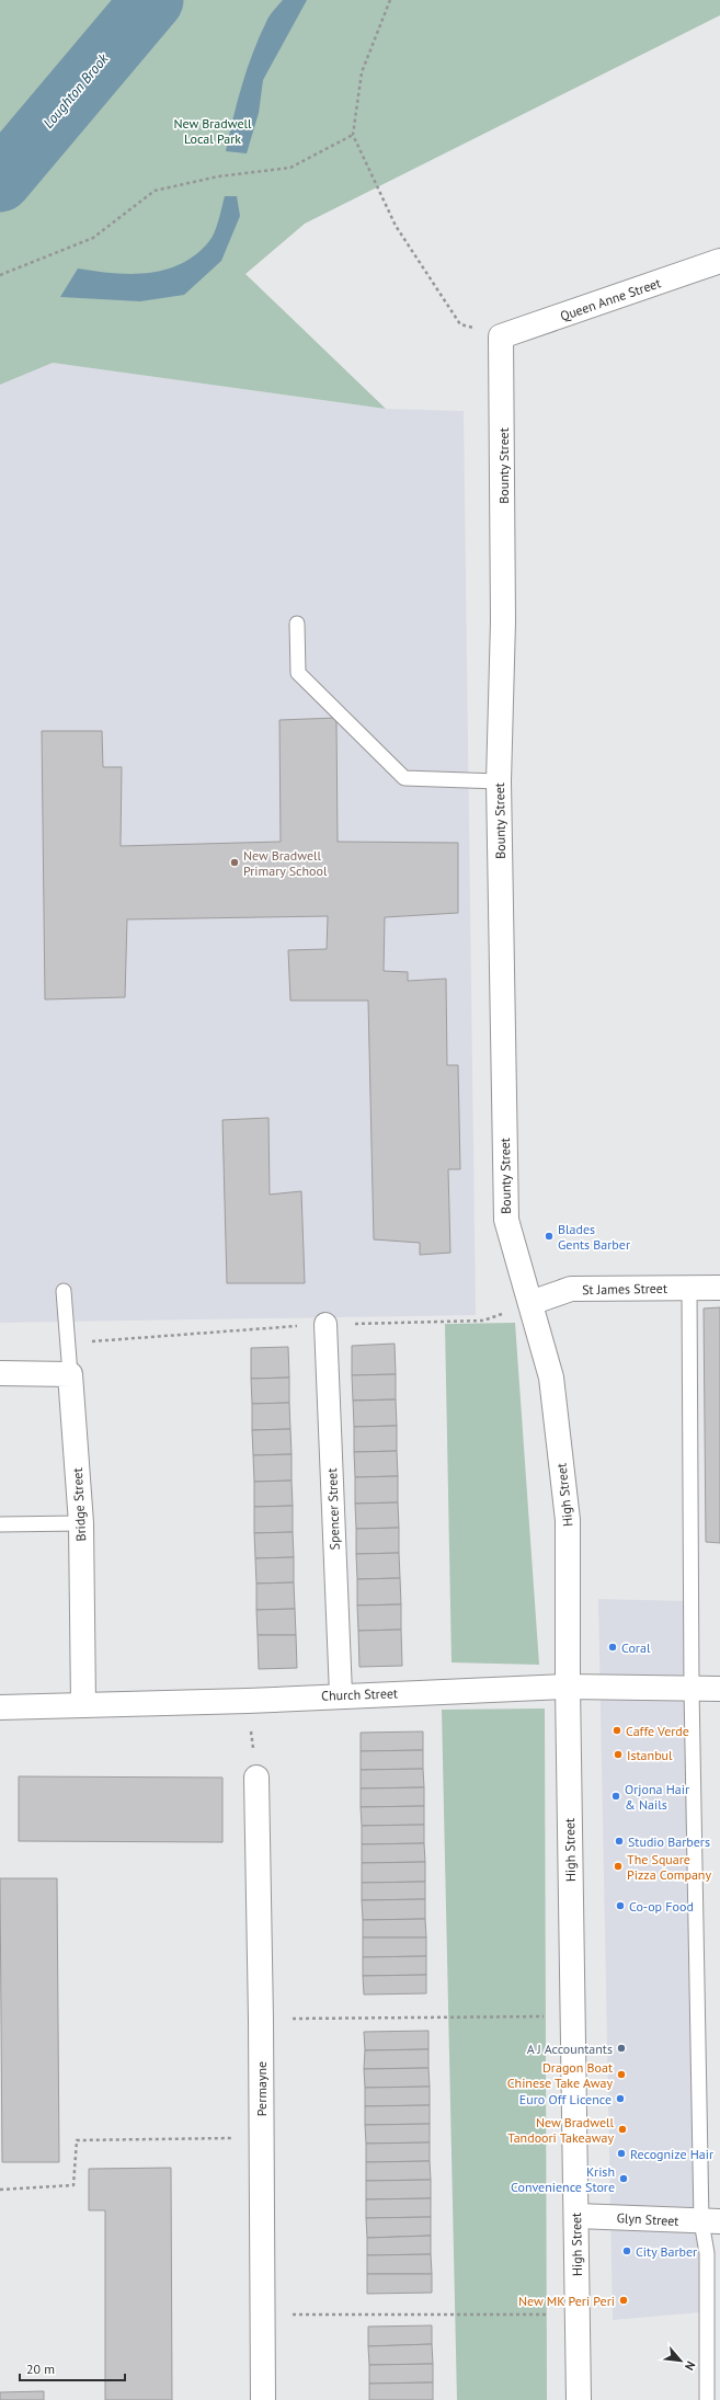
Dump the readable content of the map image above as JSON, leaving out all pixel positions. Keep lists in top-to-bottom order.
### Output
{
  "streets": {
    "street": [
      "Queen Anne Street",
      "Bounty Street",
      "St James Street",
      "High Street",
      "Bridge Street",
      "Spencer Street",
      "Church Street",
      "Permayne",
      "Glyn Street"
    ]
  },
  "crossings": [
    ["Queen Anne Street", "Bounty Street"],
    ["Bounty Street", "St James Street"],
    ["Bounty Street", "High Street"],
    ["St James Street", "High Street"],
    ["High Street", "Church Street"],
    ["High Street", "Glyn Street"],
    ["Bridge Street", "Church Street"],
    ["Spencer Street", "Church Street"]
  ],
  "water": ["Loughton Brook"],
  "parks": ["New Bradwell Local Park"],
  "places": [
    "New Bradwell Primary School",
    "Blades Gents Barber",
    "Coral",
    "Caffe Verde",
    "Istanbul",
    "Orjona Hair & Nails",
    "Studio Barbers",
    "The Square Pizza Company",
    "Co-op Food",
    "A J Accountants",
    "Dragon Boat Chinese Take Away",
    "Euro Off Licence",
    "New Bradwell Tandoori Takeaway",
    "Recognize Hair",
    "Krish Convenience Store",
    "City Barber",
    "New MK Peri Peri"
  ],
  "scale_bar": "20 m",
  "north": "bottom right"
}
